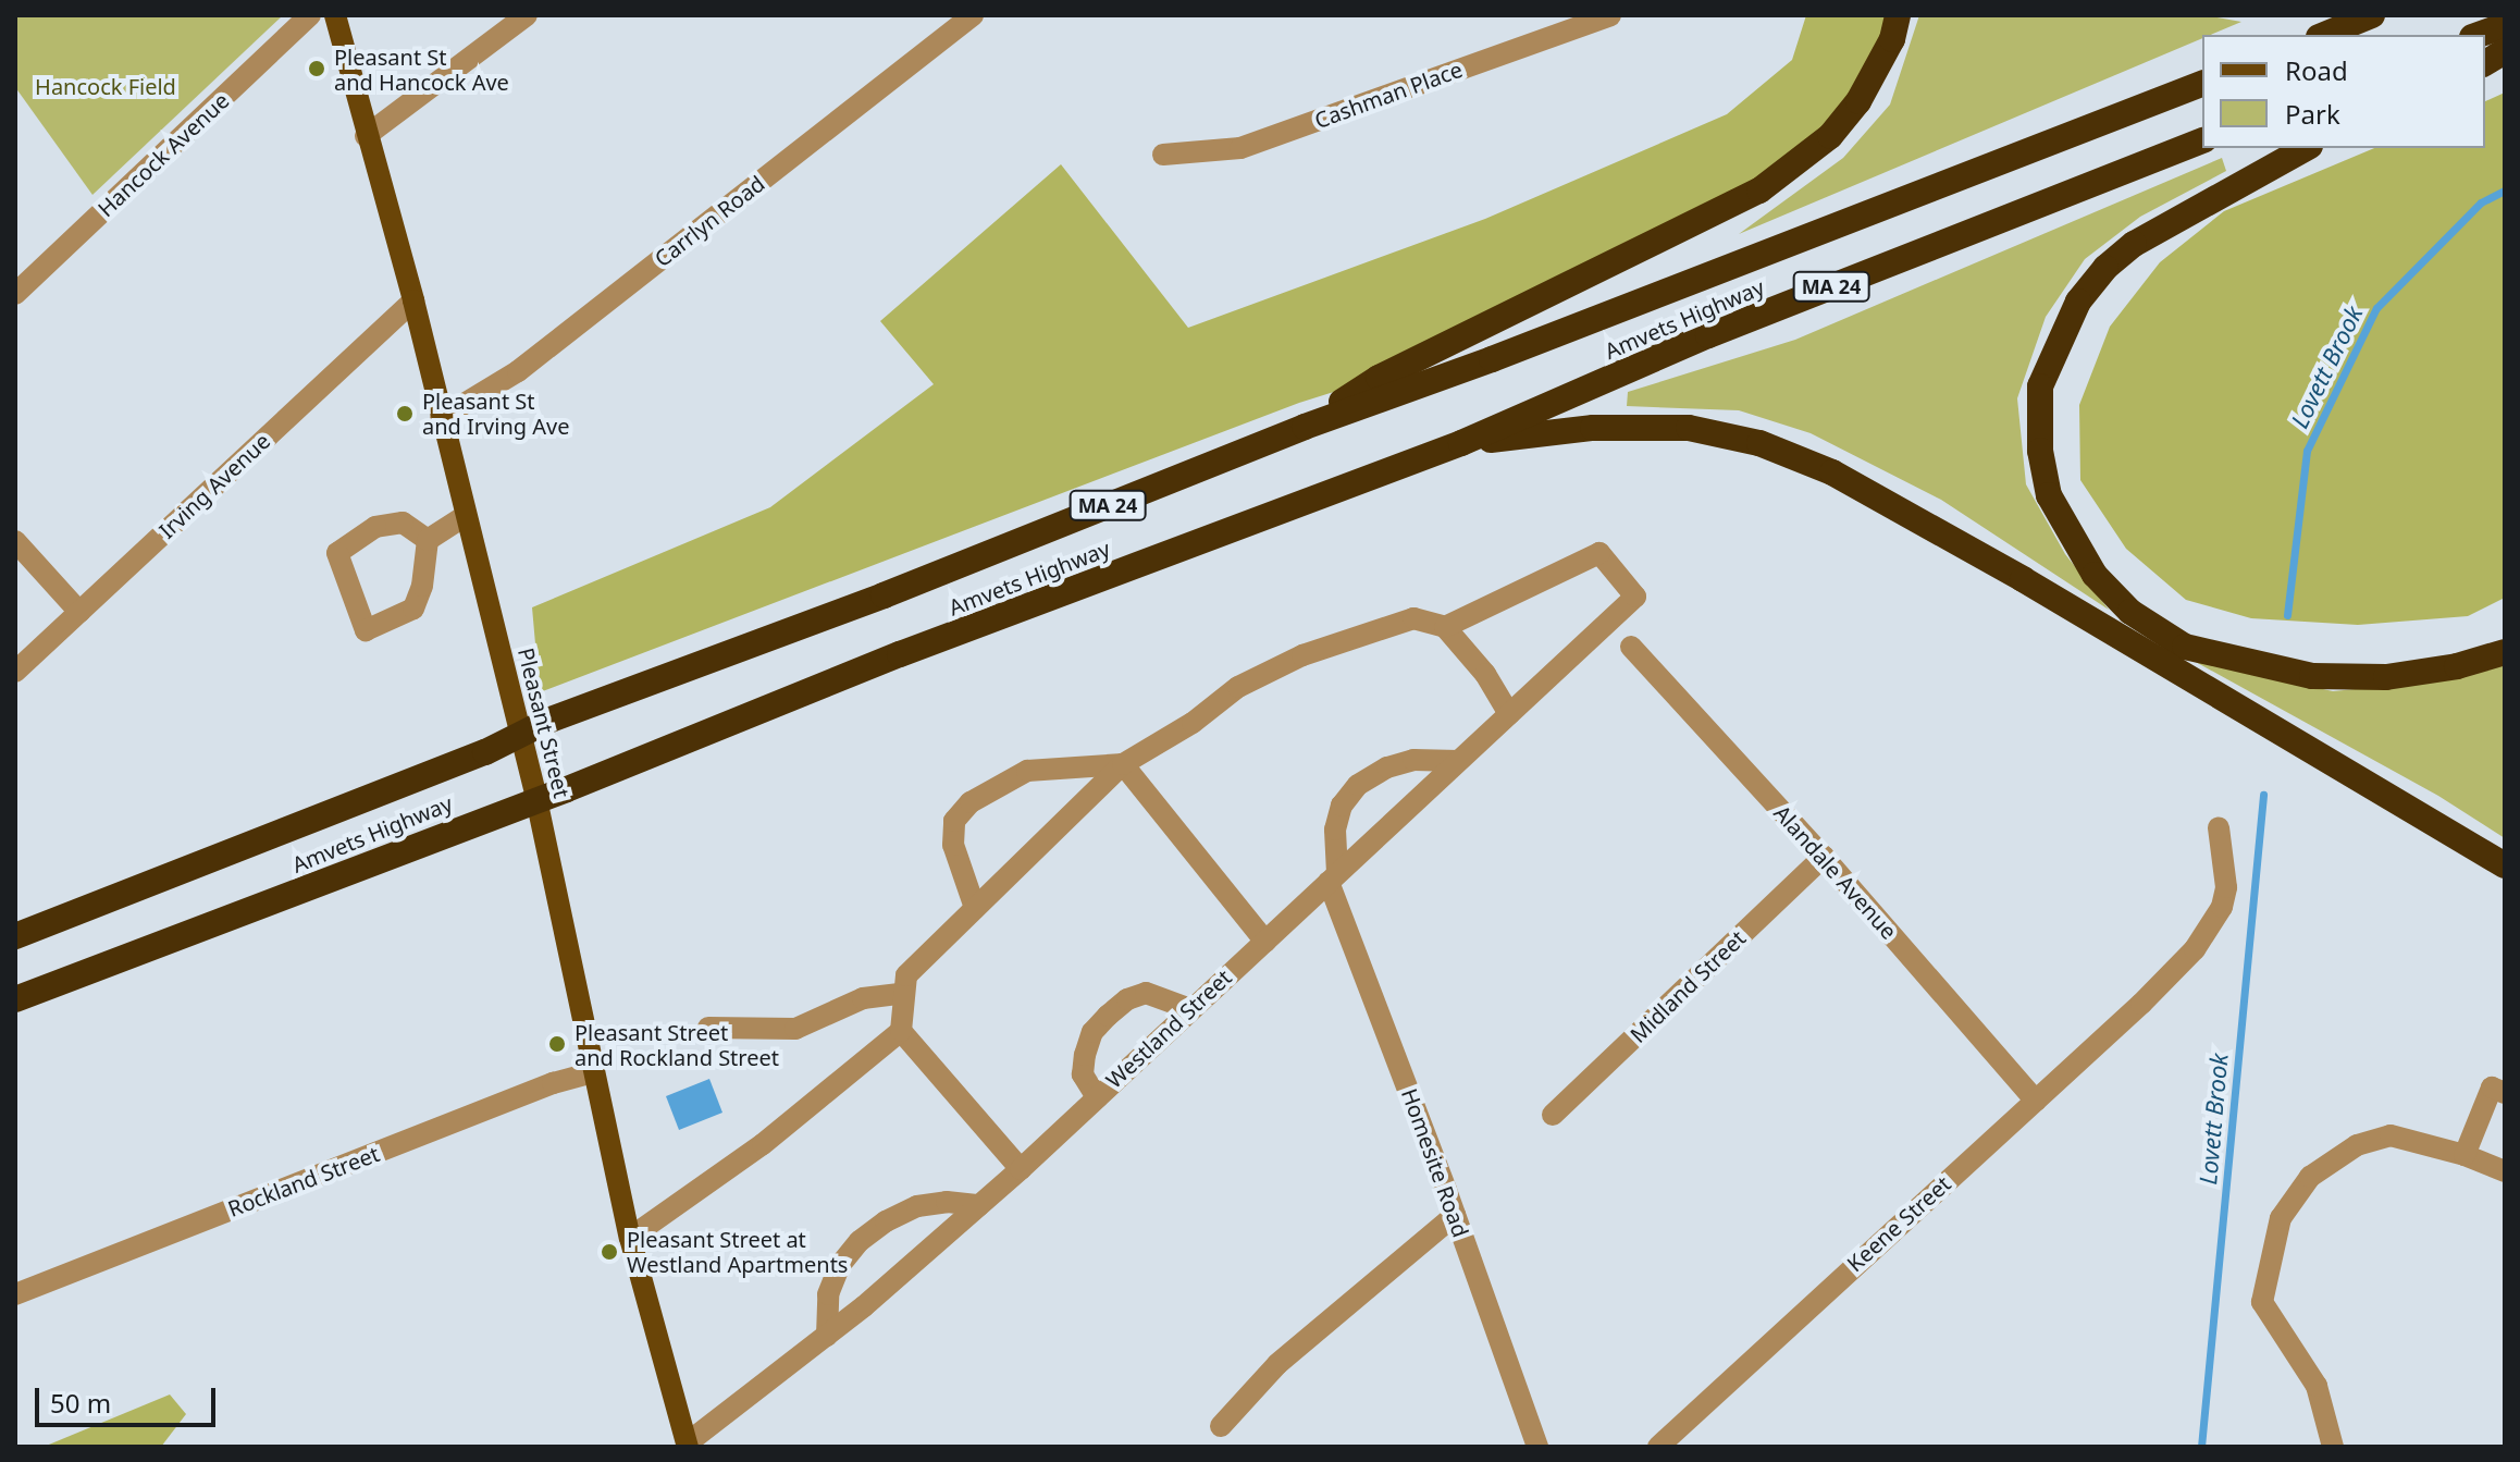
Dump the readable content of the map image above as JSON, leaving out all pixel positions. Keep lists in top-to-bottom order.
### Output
{
  "streets": {
    "highway": ["MA 24", "Amvets Highway"],
    "main road": ["Pleasant Street"],
    "street": [
      "Cashman Place",
      "Hancock Avenue",
      "Carrlyn Road",
      "Irving Avenue",
      "Alandale Avenue",
      "Midland Street",
      "Westland Street",
      "Homesite Road",
      "Rockland Street",
      "Keene Street"
    ]
  },
  "crossings": [
    ["Carrlyn Road", "Pleasant Street"],
    ["Irving Avenue", "Pleasant Street"],
    ["Pleasant Street", "Westland Street"],
    ["Pleasant Street", "Rockland Street"],
    ["Alandale Avenue", "Midland Street"],
    ["Alandale Avenue", "Keene Street"],
    ["Westland Street", "Homesite Road"]
  ],
  "water": ["Lovett Brook"],
  "parks": ["Hancock Field"],
  "places": [
    "Pleasant St and Hancock Ave",
    "Pleasant St and Irving Ave",
    "Pleasant Street and Rockland Street",
    "Pleasant Street at Westland Apartments"
  ],
  "legend": ["Road", "Park"],
  "scale_bar": "50 m"
}
